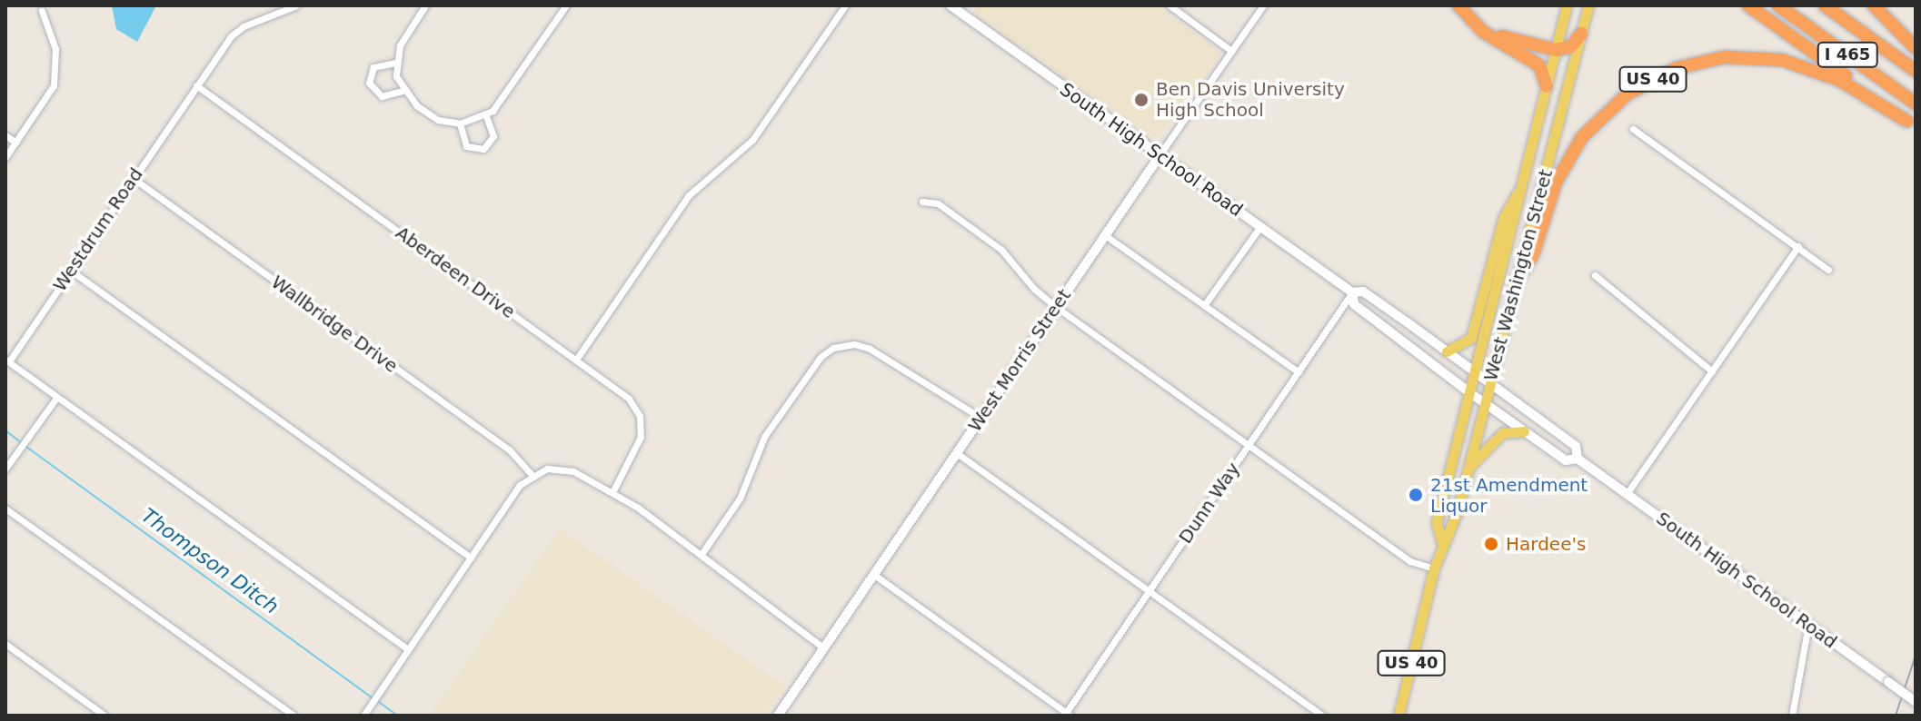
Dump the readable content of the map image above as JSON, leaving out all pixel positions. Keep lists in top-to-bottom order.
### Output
{
  "streets": {
    "highway": ["I 465", "US 40"],
    "main road": ["West Washington Street"],
    "street": [
      "South High School Road",
      "Westdrum Road",
      "Aberdeen Drive",
      "Wallbridge Drive",
      "West Morris Street",
      "Dunn Way"
    ]
  },
  "crossings": [
    ["US 40", "West Washington Street"],
    ["South High School Road", "West Washington Street"],
    ["South High School Road", "West Morris Street"],
    ["South High School Road", "Dunn Way"],
    ["Westdrum Road", "Aberdeen Drive"],
    ["Westdrum Road", "Wallbridge Drive"]
  ],
  "water": ["Thompson Ditch"],
  "places": ["Ben Davis University High School", "21st Amendment Liquor", "Hardee's"]
}
